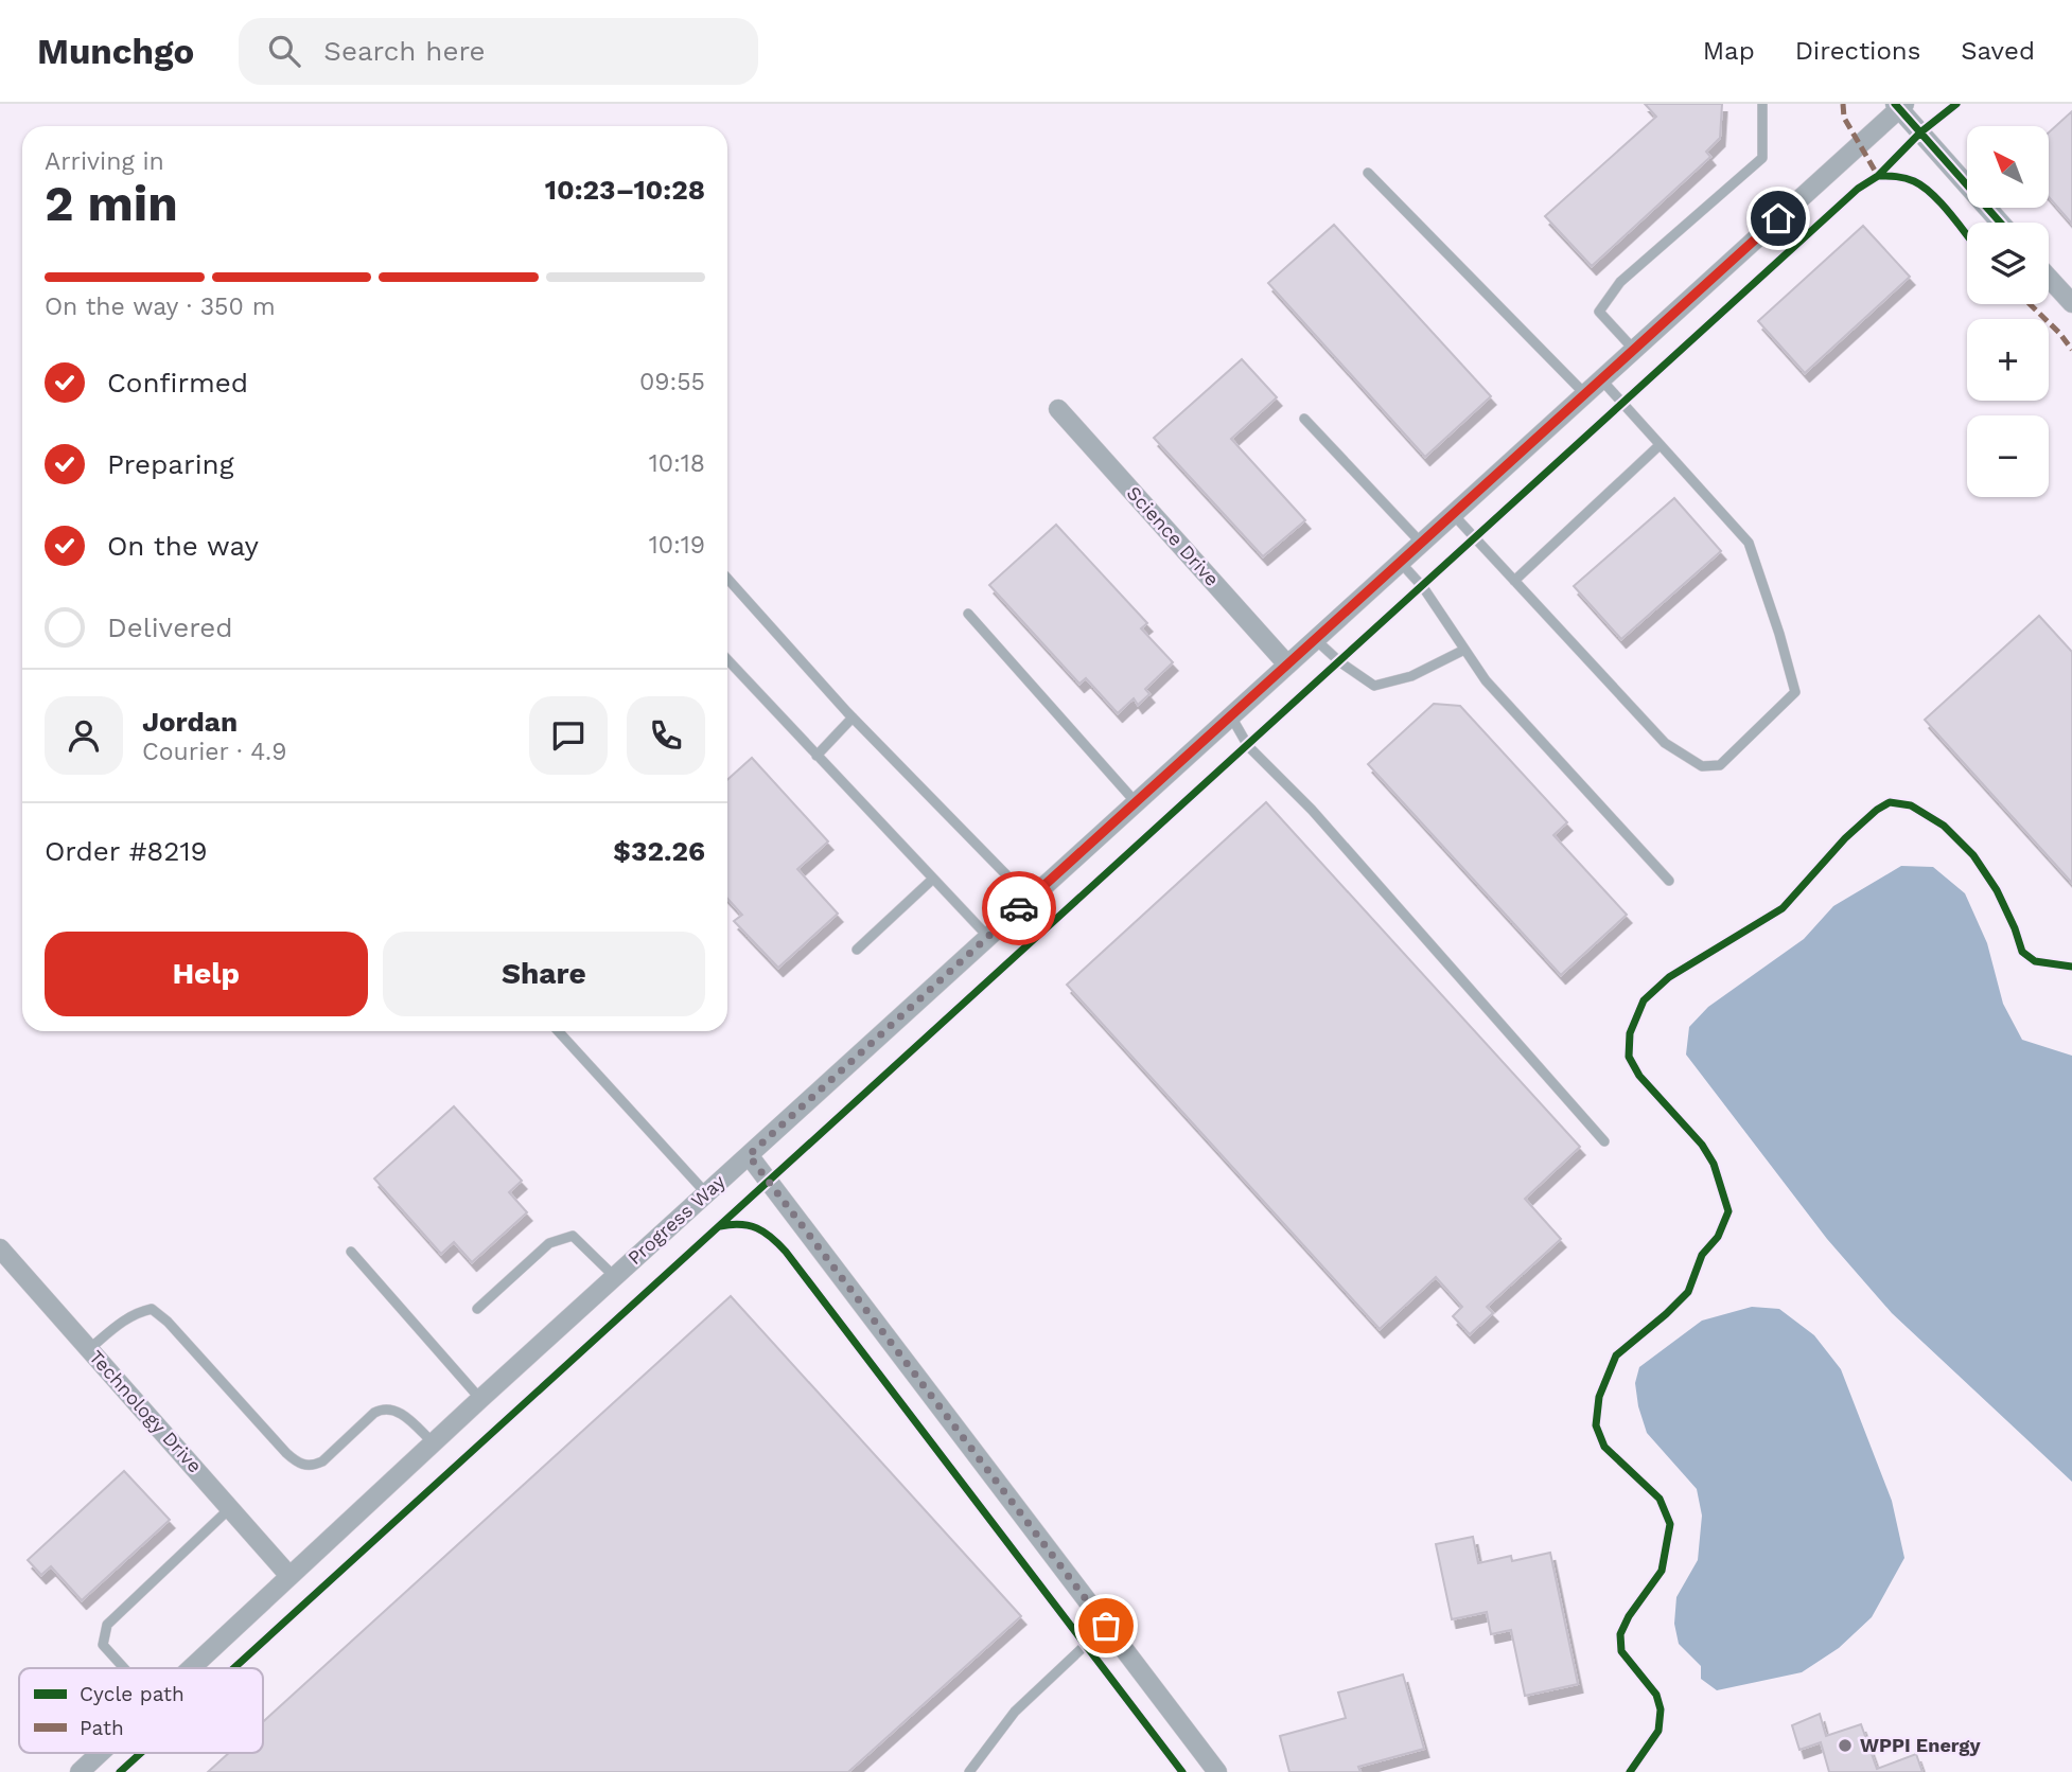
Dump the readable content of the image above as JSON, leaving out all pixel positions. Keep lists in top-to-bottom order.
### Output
{
  "streets": {
    "street": ["Science Drive", "Progress Way", "Technology Drive"]
  },
  "crossings": [
    ["Science Drive", "Progress Way"],
    ["Progress Way", "Technology Drive"]
  ],
  "places": ["WPPI Energy"],
  "legend": ["Cycle path", "Path"],
  "north": "top left",
  "page": {
    "header": "Munchgo",
    "search": "Search here",
    "nav": ["Map", "Directions", "Saved"],
    "map_buttons": ["+", "−"],
    "heading": ["2 min", "Arriving in", "10:23–10:28"],
    "panel": [
      "Jordan",
      "Courier · 4.9",
      "Order #8219",
      "$32.26"
    ],
    "bar": "On the way · 350 m",
    "list": [
      ["Confirmed", "09:55"],
      ["Preparing", "10:18"],
      ["On the way", "10:19"],
      "Delivered"
    ],
    "buttons": ["Help", "Share"]
  }
}
